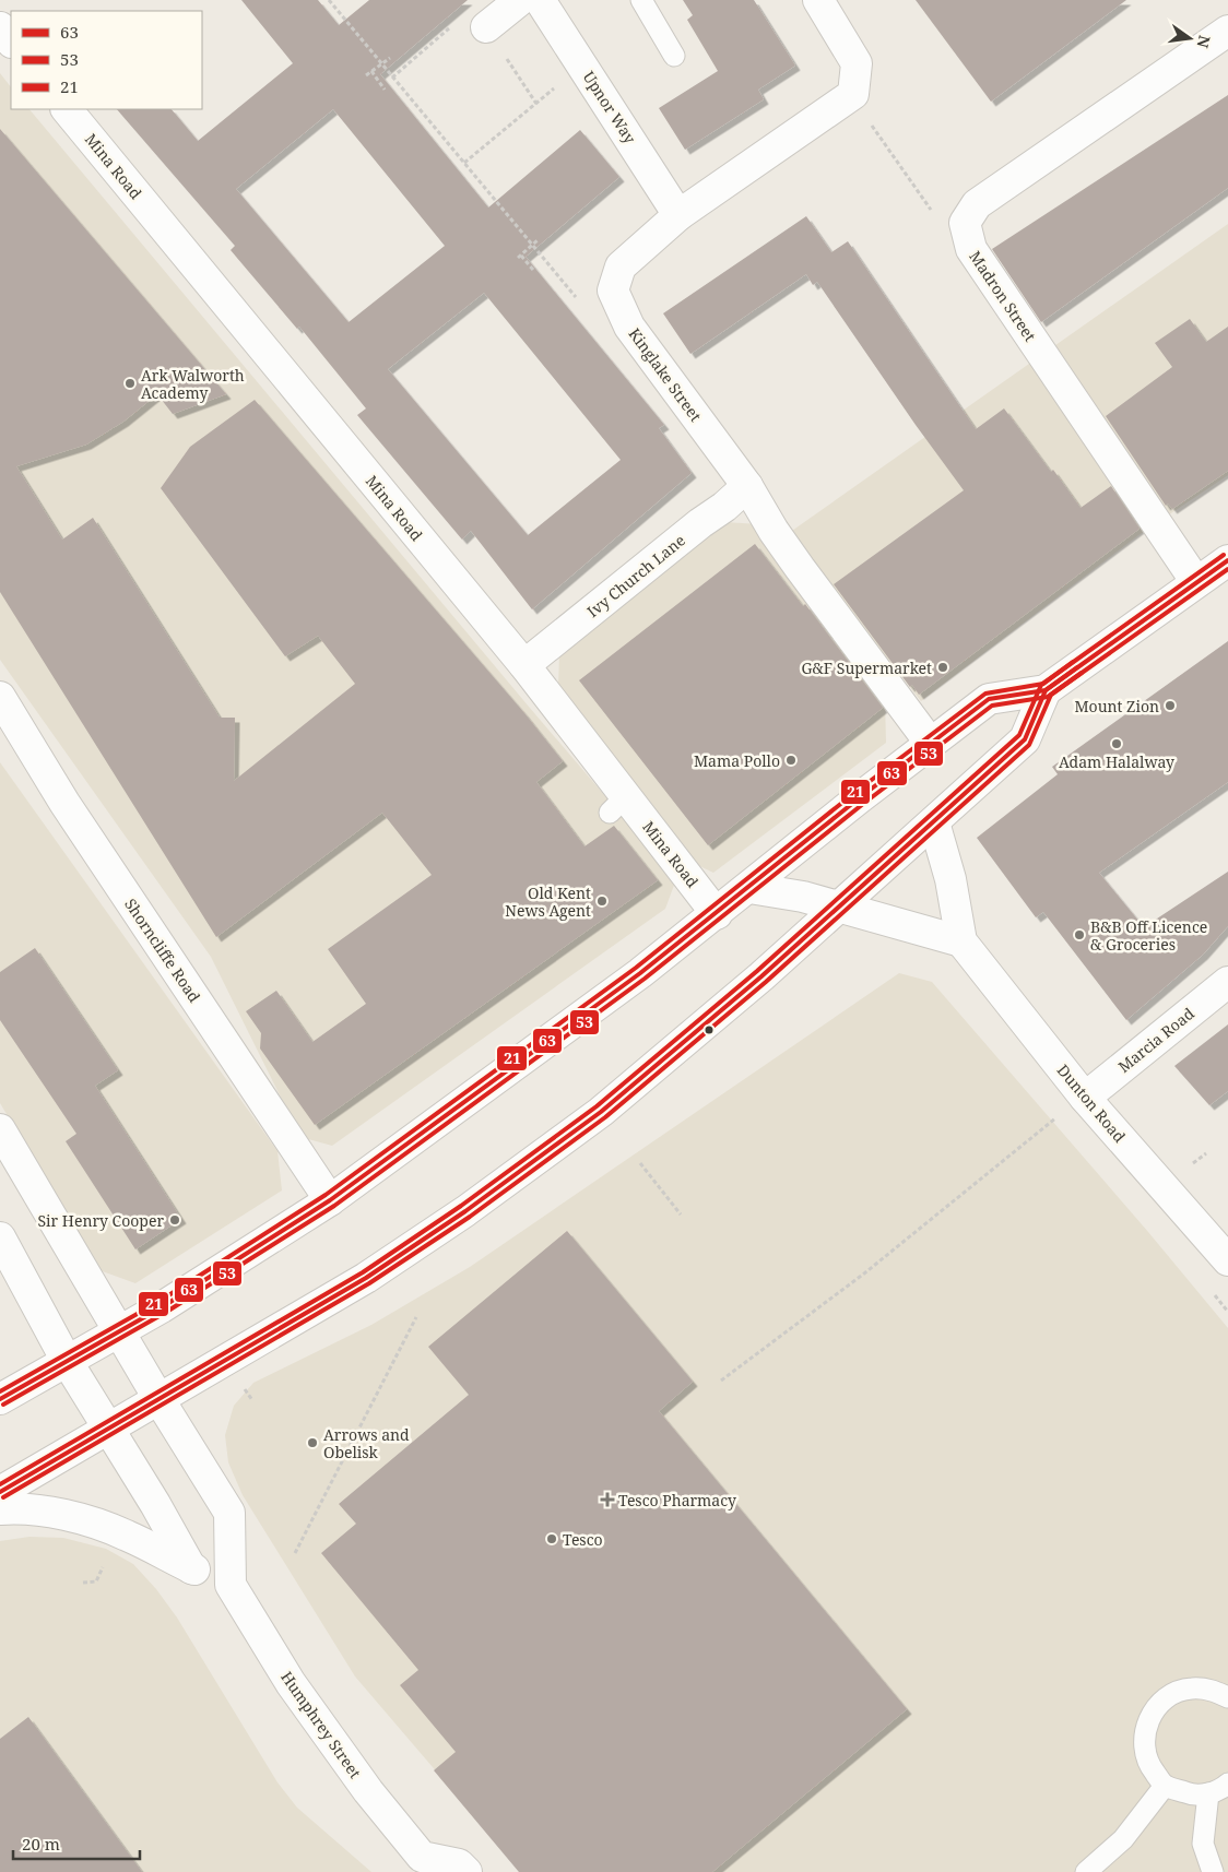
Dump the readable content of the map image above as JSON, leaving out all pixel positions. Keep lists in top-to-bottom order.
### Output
{
  "streets": {
    "main road": [
      "Upnor Way",
      "Mina Road",
      "Madron Street",
      "Kinglake Street",
      "Ivy Church Lane",
      "Shorncliffe Road",
      "Marcia Road",
      "Dunton Road",
      "Humphrey Street"
    ]
  },
  "crossings": [
    ["Upnor Way", "Kinglake Street"],
    ["Mina Road", "Ivy Church Lane"],
    ["Kinglake Street", "Ivy Church Lane"],
    ["Marcia Road", "Dunton Road"]
  ],
  "places": {
    "other": [
      "Ark Walworth Academy",
      "G&F Supermarket",
      "Mount Zion",
      "Adam Halalway",
      "Mama Pollo",
      "Old Kent News Agent",
      "B&B Off Licence & Groceries",
      "Sir Henry Cooper",
      "Arrows and Obelisk",
      "Tesco"
    ],
    "health": ["Tesco Pharmacy"]
  },
  "lines": ["transit line 21", "transit line 63", "transit line 53"],
  "legend": ["63", "53", "21"],
  "scale_bar": "20 m",
  "north": "right"
}
